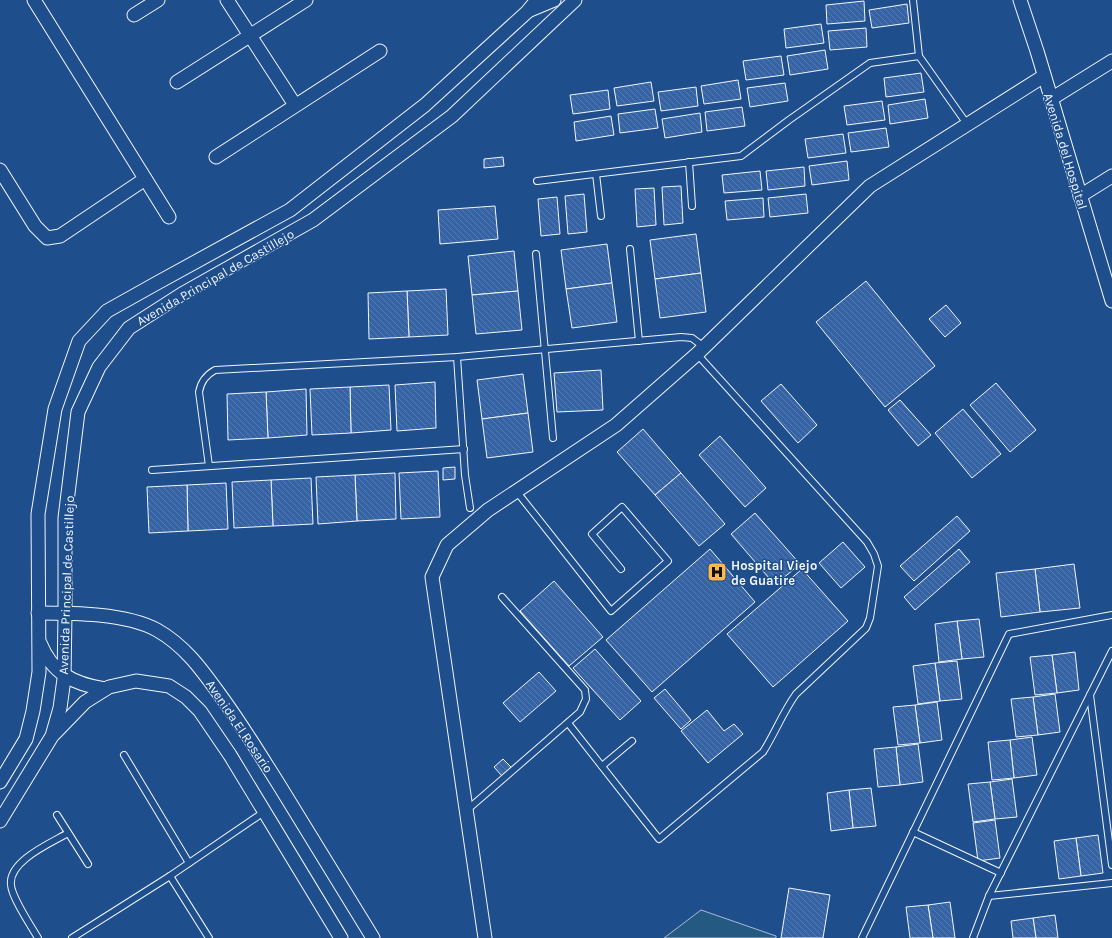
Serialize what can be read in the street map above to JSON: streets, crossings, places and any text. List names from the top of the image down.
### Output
{
  "streets": {
    "street": ["Avenida del Hospital", "Avenida Principal de Castillejo", "Avenida El Rosario"]
  },
  "crossings": [
    ["Avenida Principal de Castillejo", "Avenida El Rosario"]
  ],
  "places": {
    "hospital": ["Hospital Viejo de Guatire"]
  }
}
